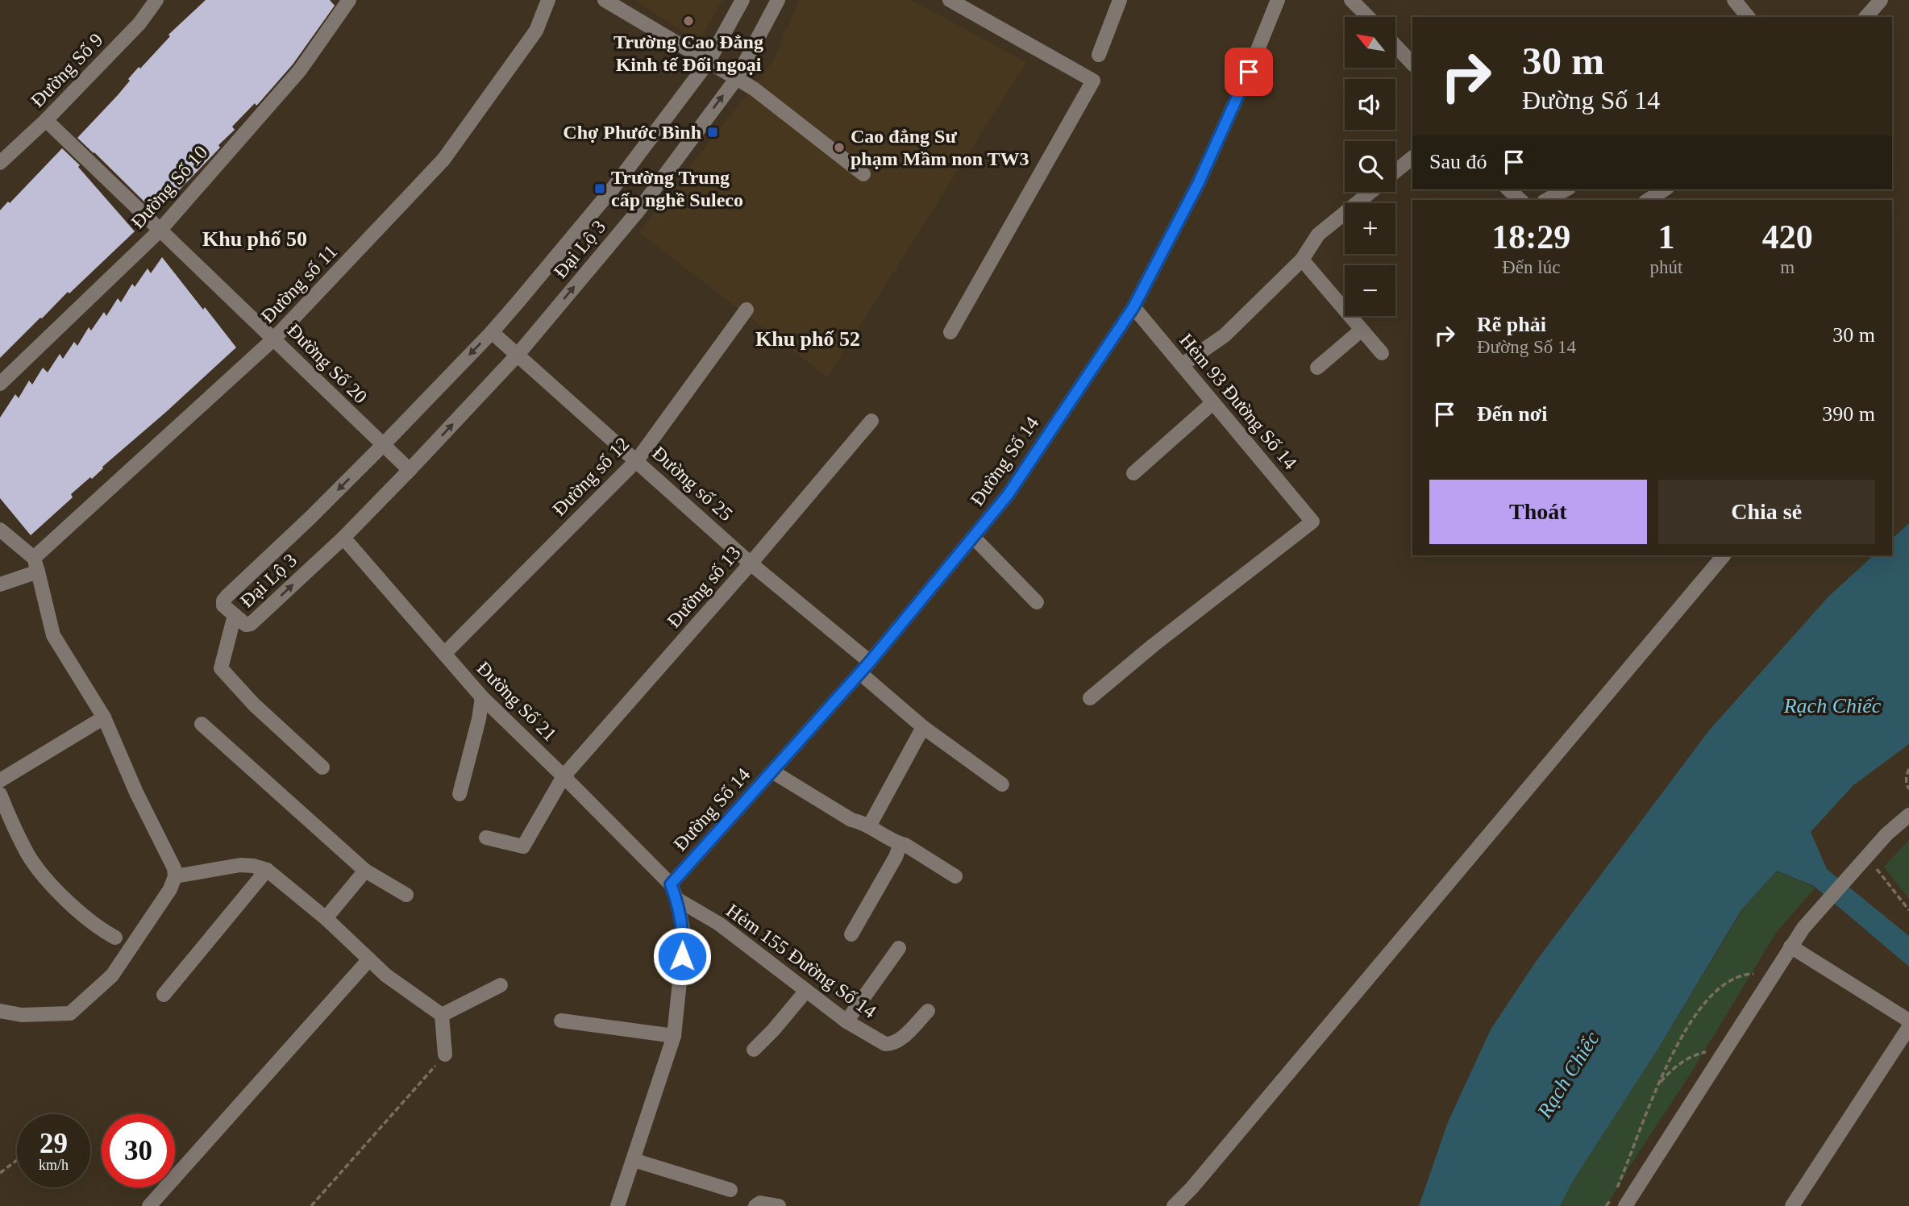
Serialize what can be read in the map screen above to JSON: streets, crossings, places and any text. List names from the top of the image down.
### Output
{
  "streets": {
    "street": [
      "Đường Số 9",
      "Đường Số 10",
      "Đại Lộ 3",
      "Đường số 11",
      "Đường Số 20",
      "Hẻm 93 Đường Số 14",
      "Đường Số 14",
      "Đường số 12",
      "Đường số 25",
      "Đường số 13",
      "Đường Số 21",
      "Hẻm 155 Đường Số 14"
    ]
  },
  "crossings": [
    ["Đường Số 9", "Đường Số 20"],
    ["Đường Số 10", "Đường Số 20"],
    ["Đại Lộ 3", "Đường Số 20"],
    ["Đại Lộ 3", "Đường số 25"],
    ["Đại Lộ 3", "Đường Số 21"],
    ["Đường số 11", "Đường Số 20"],
    ["Hẻm 93 Đường Số 14", "Đường Số 14"],
    ["Đường Số 14", "Đường số 25"],
    ["Đường Số 14", "Đường Số 21"],
    ["Đường số 12", "Đường số 25"],
    ["Đường số 12", "Đường Số 21"],
    ["Đường số 25", "Đường số 13"],
    ["Đường số 13", "Đường Số 21"]
  ],
  "districts": ["Khu phố 50", "Khu phố 52"],
  "water": ["Rạch Chiếc"],
  "places": {
    "other": ["Trường Cao Đẳng Kinh tế Đối ngoại", "Cao đẳng Sư phạm Mầm non TW3"],
    "transit": ["Chợ Phước Bình", "Trường Trung cấp nghề Suleco"]
  },
  "north": "top left",
  "page": {
    "map_buttons": ["+", "−"],
    "turn": ["30 m", "Đường Số 14"],
    "then": "Sau đó",
    "eta": [
      "18:29",
      "Đến lúc",
      "1",
      "phút",
      "420",
      "m"
    ],
    "list": [
      {
        "name": "Rẽ phải",
        "note": "Đường Số 14",
        "value": "30 m"
      },
      {
        "name": "Đến nơi",
        "value": "390 m"
      }
    ],
    "buttons": ["Thoát", "Chia sẻ"],
    "speed": "29 km/h",
    "limit": "30"
  }
}
